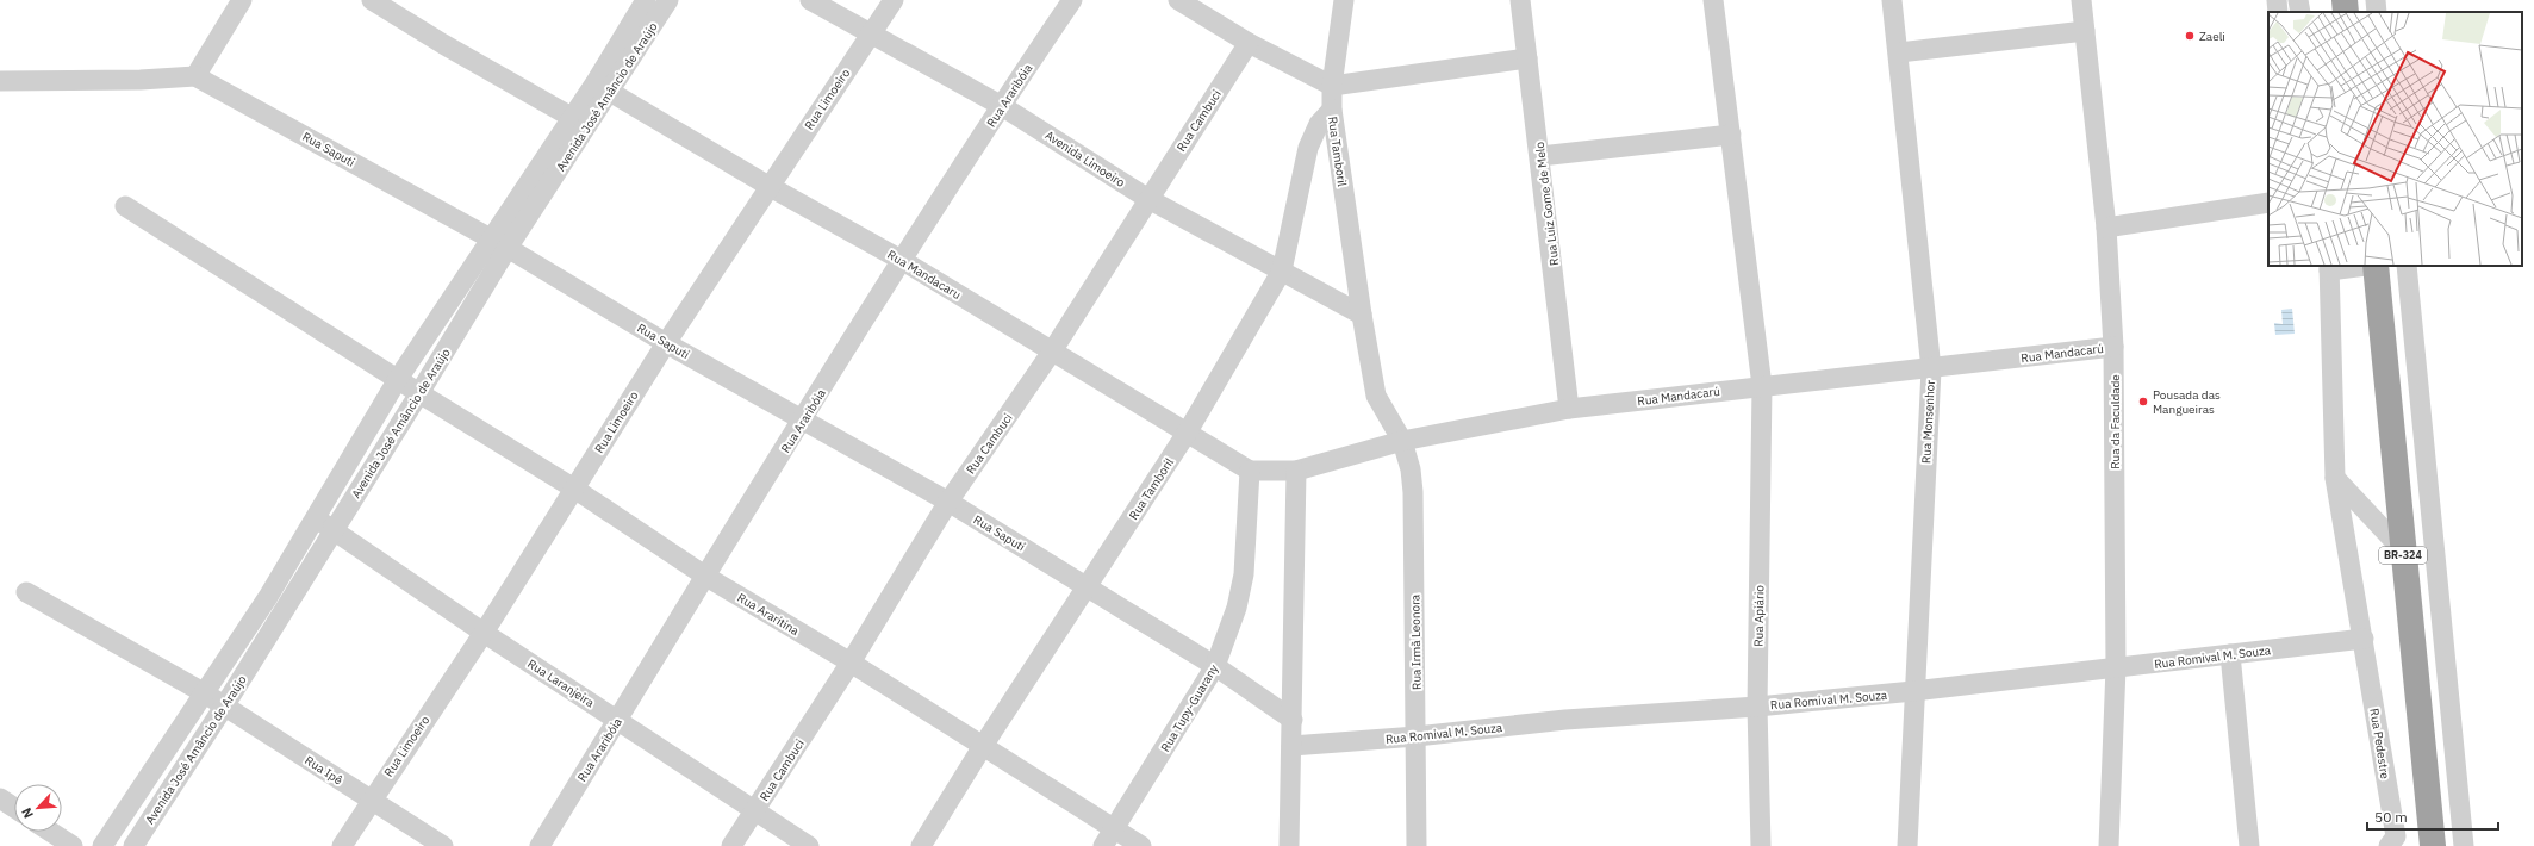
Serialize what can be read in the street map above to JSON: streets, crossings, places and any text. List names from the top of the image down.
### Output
{
  "streets": {
    "highway": ["BR-324"],
    "street": [
      "Rua Araribóia",
      "Avenida José Amâncio de Araújo",
      "Rua Limoeiro",
      "Rua Cambuci",
      "Rua Saputi",
      "Rua Tamboril",
      "Avenida Limoeiro",
      "Rua Luiz Gome de Melo",
      "Rua Mandacaru",
      "Rua Mandacarú",
      "Rua Monsenhor",
      "Rua da Faculdade",
      "Rua Araritina",
      "Rua Apiário",
      "Rua Irmã Leonora",
      "Rua Romival M. Souza",
      "Rua Laranjeira",
      "Rua Tupy-Guarany",
      "Rua Pedestre",
      "Rua Ipê"
    ]
  },
  "crossings": [
    ["Rua Araribóia", "Rua Saputi"],
    ["Rua Araribóia", "Avenida Limoeiro"],
    ["Rua Araribóia", "Rua Mandacaru"],
    ["Rua Araribóia", "Rua Araritina"],
    ["Rua Araribóia", "Rua Laranjeira"],
    ["Avenida José Amâncio de Araújo", "Rua Saputi"],
    ["Avenida José Amâncio de Araújo", "Rua Mandacaru"],
    ["Avenida José Amâncio de Araújo", "Rua Araritina"],
    ["Avenida José Amâncio de Araújo", "Rua Laranjeira"],
    ["Avenida José Amâncio de Araújo", "Rua Ipê"],
    ["Rua Limoeiro", "Rua Saputi"],
    ["Rua Limoeiro", "Avenida Limoeiro"],
    ["Rua Limoeiro", "Rua Mandacaru"],
    ["Rua Limoeiro", "Rua Araritina"],
    ["Rua Limoeiro", "Rua Laranjeira"],
    ["Rua Limoeiro", "Rua Ipê"],
    ["Rua Cambuci", "Rua Saputi"],
    ["Rua Cambuci", "Avenida Limoeiro"],
    ["Rua Cambuci", "Rua Mandacaru"],
    ["Rua Cambuci", "Rua Araritina"],
    ["Rua Cambuci", "Rua Laranjeira"],
    ["Rua Saputi", "Rua Tamboril"],
    ["Rua Saputi", "Rua Tupy-Guarany"],
    ["Rua Tamboril", "Avenida Limoeiro"],
    ["Rua Tamboril", "Rua Mandacaru"],
    ["Rua Tamboril", "Rua Mandacarú"],
    ["Rua Tamboril", "Rua Araritina"],
    ["Rua Tamboril", "Rua Irmã Leonora"],
    ["Rua Luiz Gome de Melo", "Rua Mandacarú"],
    ["Rua Mandacaru", "Rua Mandacarú"],
    ["Rua Mandacaru", "Rua Tupy-Guarany"],
    ["Rua Mandacarú", "Rua Monsenhor"],
    ["Rua Mandacarú", "Rua da Faculdade"],
    ["Rua Mandacarú", "Rua Apiário"],
    ["Rua Mandacarú", "Rua Irmã Leonora"],
    ["Rua Mandacarú", "Rua Tupy-Guarany"],
    ["Rua Monsenhor", "Rua Romival M. Souza"],
    ["Rua da Faculdade", "Rua Romival M. Souza"],
    ["Rua Araritina", "Rua Tupy-Guarany"],
    ["Rua Apiário", "Rua Romival M. Souza"],
    ["Rua Irmã Leonora", "Rua Romival M. Souza"],
    ["Rua Romival M. Souza", "Rua Pedestre"]
  ],
  "places": ["Zaeli", "Pousada das Mangueiras"],
  "scale_bar": "50 m",
  "north": "bottom left"
}
